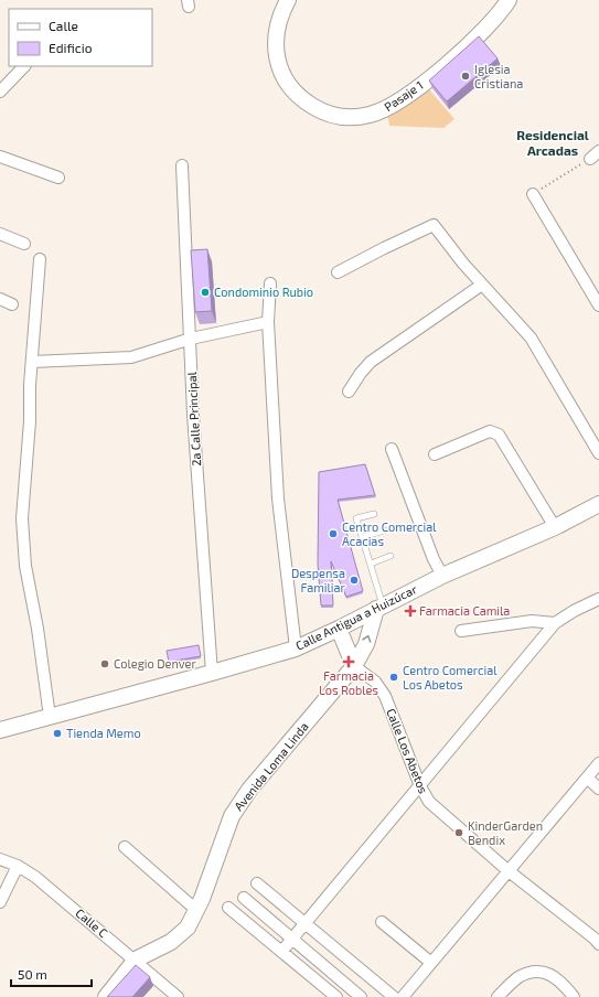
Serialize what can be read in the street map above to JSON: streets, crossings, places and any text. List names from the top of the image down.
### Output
{
  "streets": {
    "street": [
      "Pasaje 1",
      "2a Calle Principal",
      "Calle Antigua a Huizúcar",
      "Calle Los Abetos",
      "Avenida Loma Linda",
      "Calle C"
    ]
  },
  "crossings": [
    ["2a Calle Principal", "Calle Antigua a Huizúcar"],
    ["Calle Antigua a Huizúcar", "Avenida Loma Linda"],
    ["Calle Los Abetos", "Avenida Loma Linda"],
    ["Avenida Loma Linda", "Calle C"]
  ],
  "districts": ["Residencial Arcadas"],
  "places": {
    "other": [
      "Iglesia Cristiana",
      "Condominio Rubio",
      "Centro Comercial Acacias",
      "Despensa Familiar",
      "Colegio Denver",
      "Centro Comercial Los Abetos",
      "Tienda Memo",
      "KinderGarden Bendix"
    ],
    "health": ["Farmacia Camila", "Farmacia Los Robles"]
  },
  "legend": ["Calle", "Edificio"],
  "scale_bar": "50 m"
}
